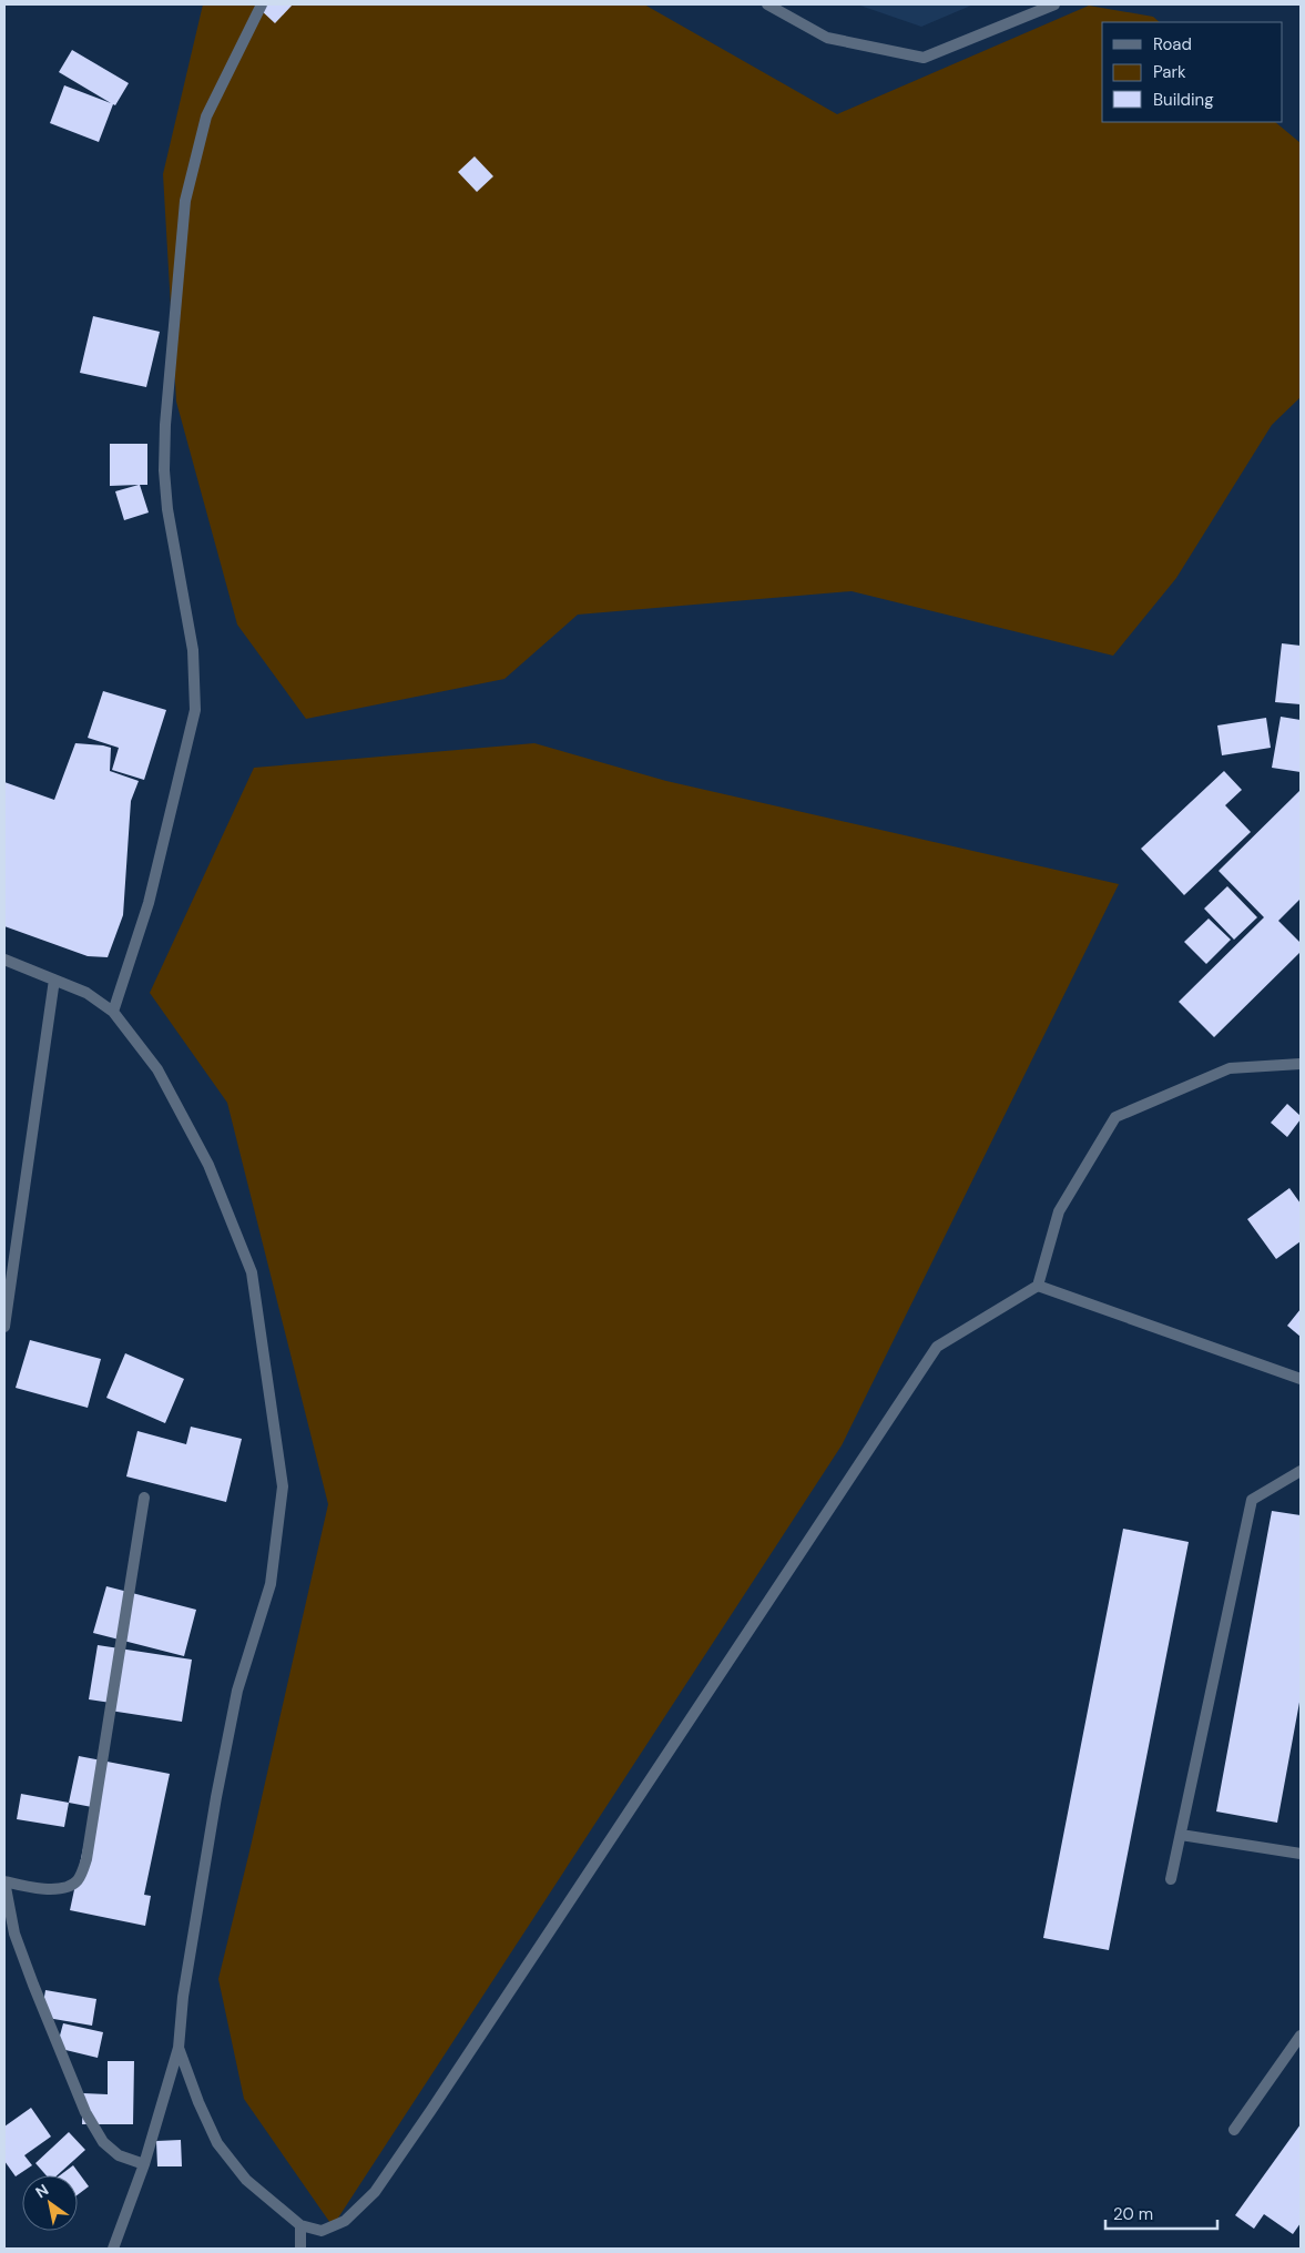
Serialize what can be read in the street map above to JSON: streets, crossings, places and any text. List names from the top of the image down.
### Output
{
  "legend": ["Road", "Park", "Building"],
  "scale_bar": "20 m",
  "north": "top left"
}
